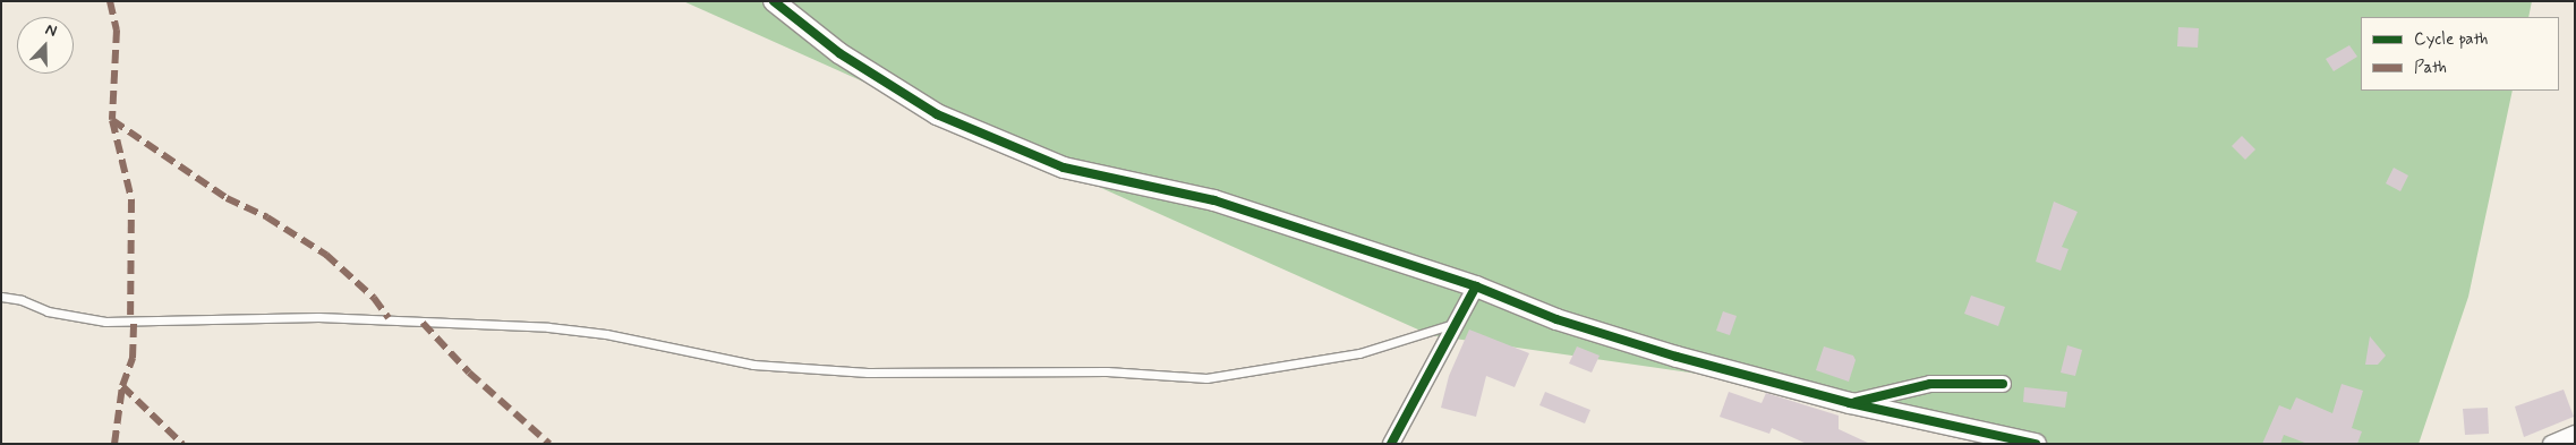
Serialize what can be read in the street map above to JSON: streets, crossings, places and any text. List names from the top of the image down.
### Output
{
  "legend": ["Cycle path", "Path"],
  "north": "top"
}
